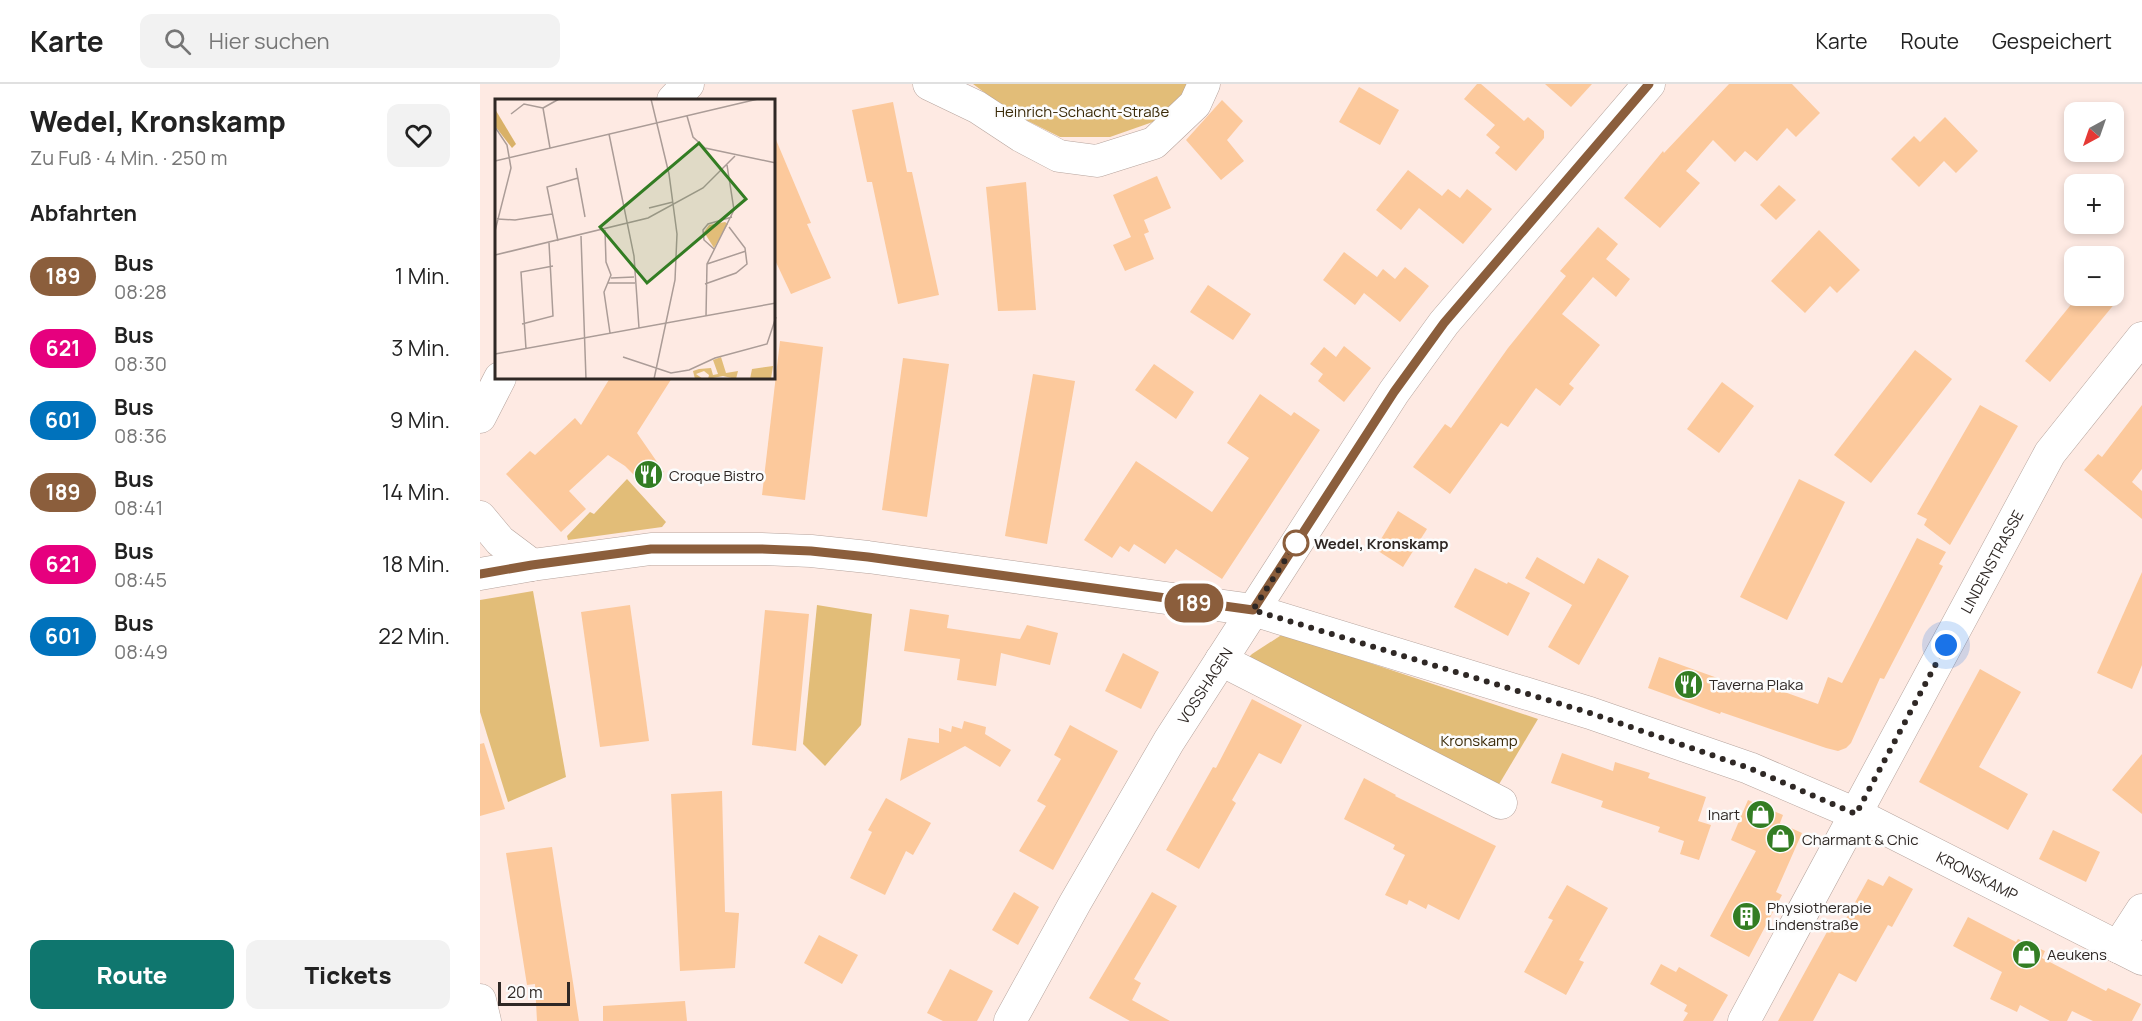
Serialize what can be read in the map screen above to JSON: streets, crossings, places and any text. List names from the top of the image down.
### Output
{
  "streets": {
    "street": ["LINDENSTRASSE", "VOSSHAGEN", "KRONSKAMP"]
  },
  "crossings": [
    ["LINDENSTRASSE", "KRONSKAMP"],
    ["VOSSHAGEN", "KRONSKAMP"]
  ],
  "parks": ["Heinrich-Schacht-Straße", "Kronskamp"],
  "places": {
    "restaurant": ["Croque Bistro", "Taverna Plaka"],
    "other": ["Wedel, Kronskamp"],
    "shop": ["Inart", "Charmant & Chic", "Aeukens"],
    "building": ["Physiotherapie Lindenstraße"]
  },
  "lines": ["bus line 189"],
  "scale_bar": "20 m",
  "north": "bottom left",
  "page": {
    "header": "Karte",
    "search": "Hier suchen",
    "nav": ["Karte", "Route", "Gespeichert"],
    "heading": [
      ["Wedel, Kronskamp", "Zu Fuß · 4 Min. · 250 m"],
      "Abfahrten"
    ],
    "on_map": "189",
    "map_buttons": ["+", "−"],
    "list": [
      {
        "mark": "189",
        "name": "Bus",
        "note": "08:28",
        "value": "1 Min."
      },
      {
        "mark": "621",
        "name": "Bus",
        "note": "08:30",
        "value": "3 Min."
      },
      {
        "mark": "601",
        "name": "Bus",
        "note": "08:36",
        "value": "9 Min."
      },
      {
        "mark": "189",
        "name": "Bus",
        "note": "08:41",
        "value": "14 Min."
      },
      {
        "mark": "621",
        "name": "Bus",
        "note": "08:45",
        "value": "18 Min."
      },
      {
        "mark": "601",
        "name": "Bus",
        "note": "08:49",
        "value": "22 Min."
      }
    ],
    "buttons": ["Route", "Tickets"],
    "scale": "20 m"
  }
}
